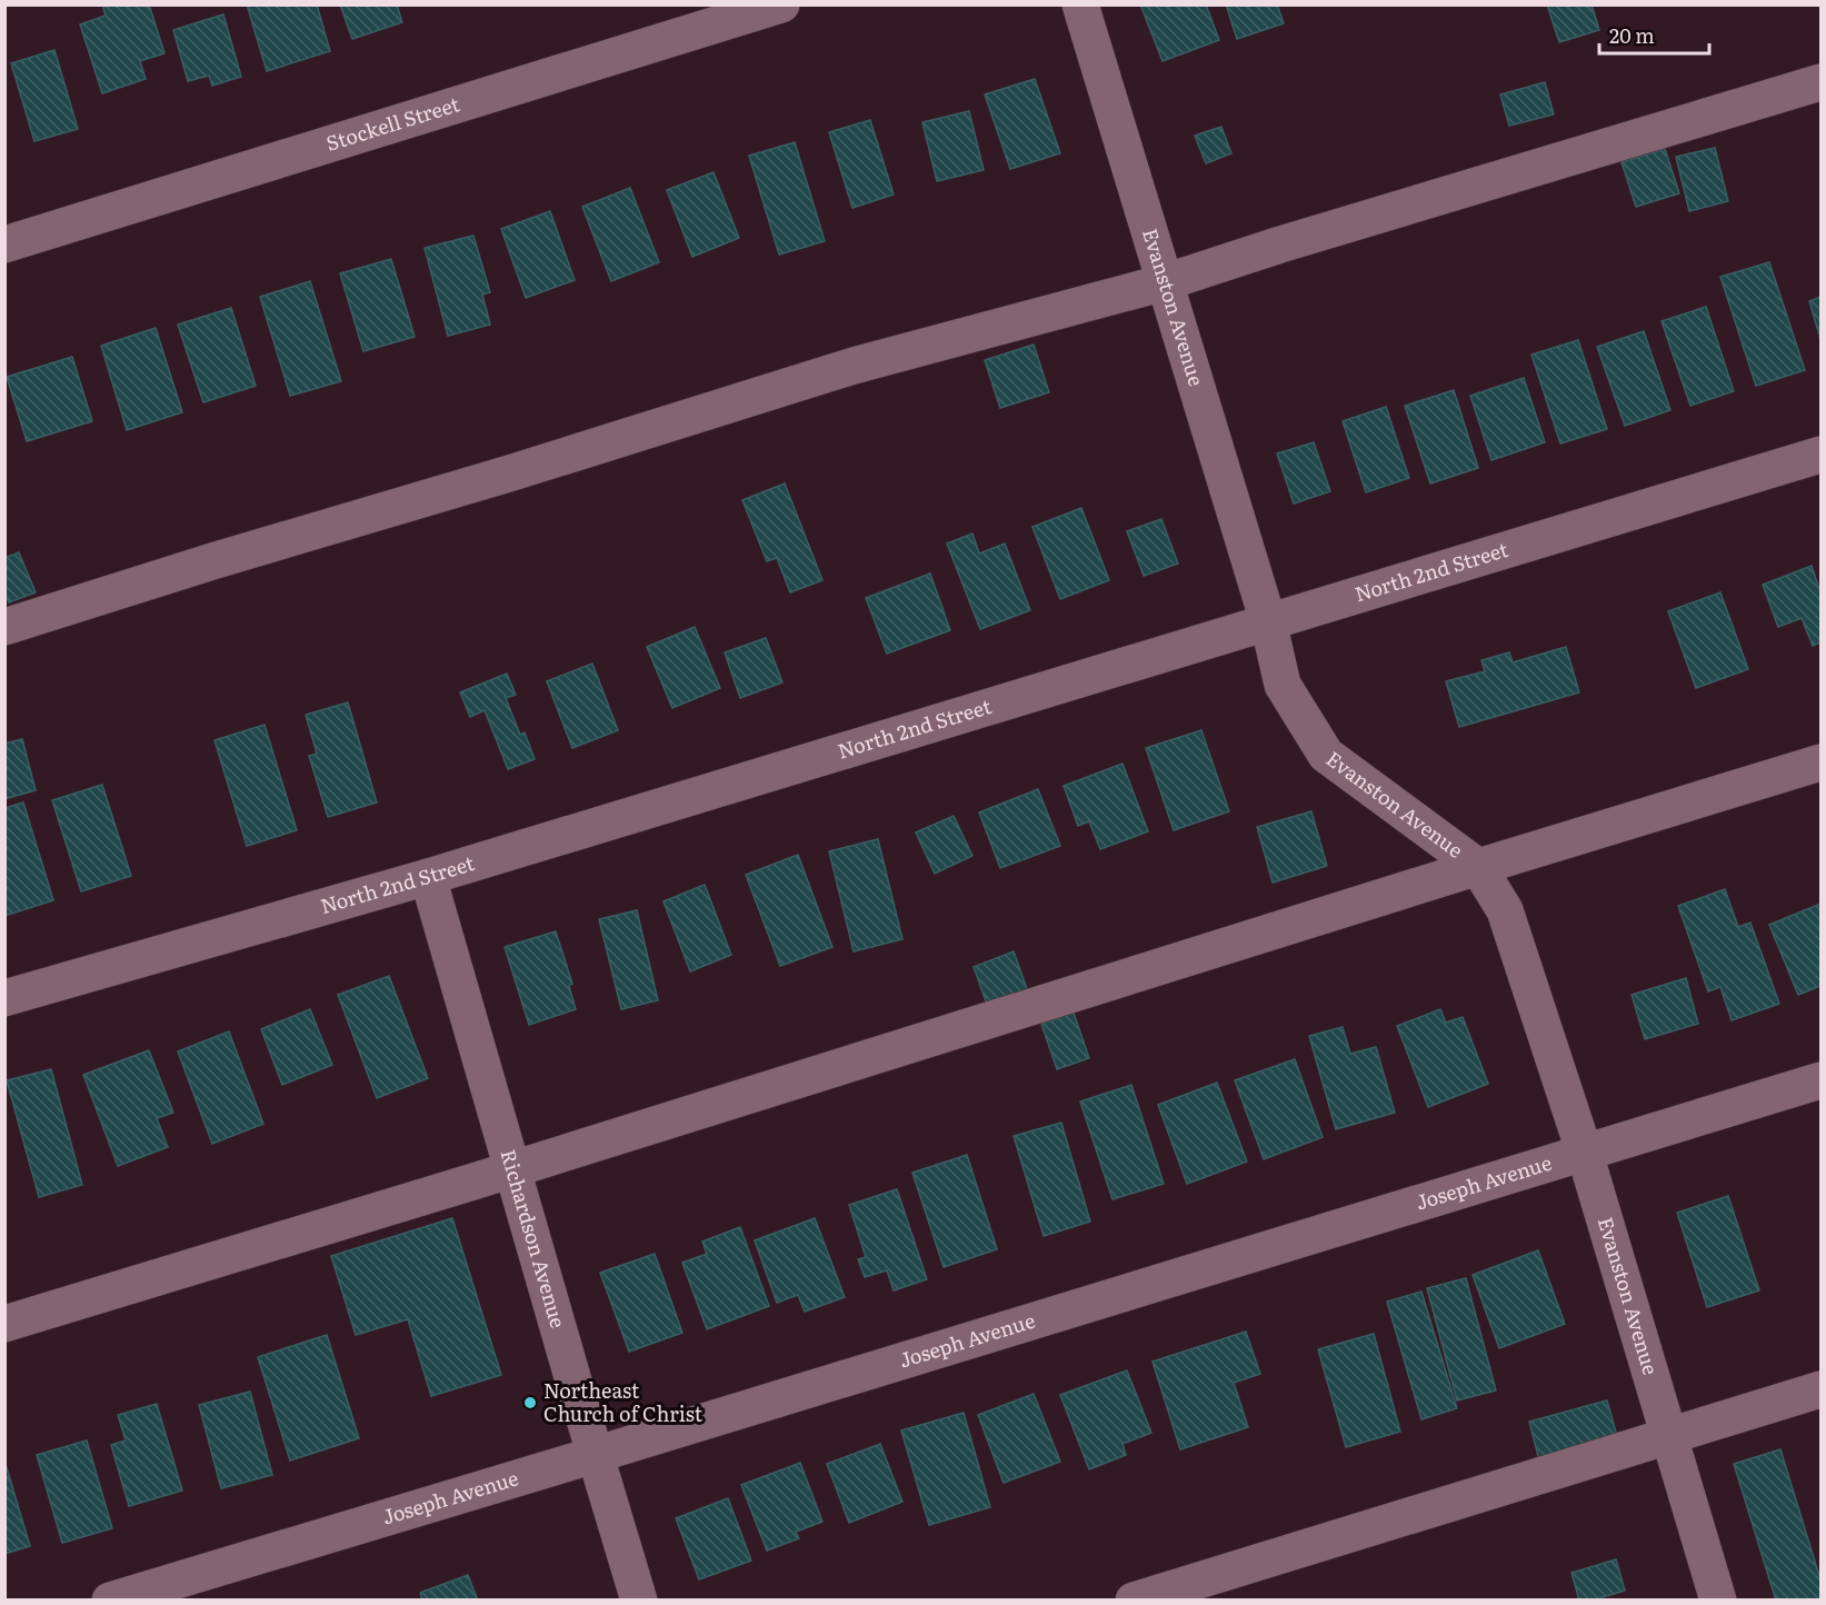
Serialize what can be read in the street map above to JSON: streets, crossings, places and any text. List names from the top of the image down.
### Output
{
  "streets": {
    "street": [
      "Stockell Street",
      "Evanston Avenue",
      "North 2nd Street",
      "Joseph Avenue",
      "Richardson Avenue"
    ]
  },
  "crossings": [
    ["Evanston Avenue", "North 2nd Street"],
    ["Evanston Avenue", "Joseph Avenue"],
    ["North 2nd Street", "Richardson Avenue"],
    ["Joseph Avenue", "Richardson Avenue"]
  ],
  "places": ["Northeast Church of Christ"],
  "scale_bar": "20 m"
}
